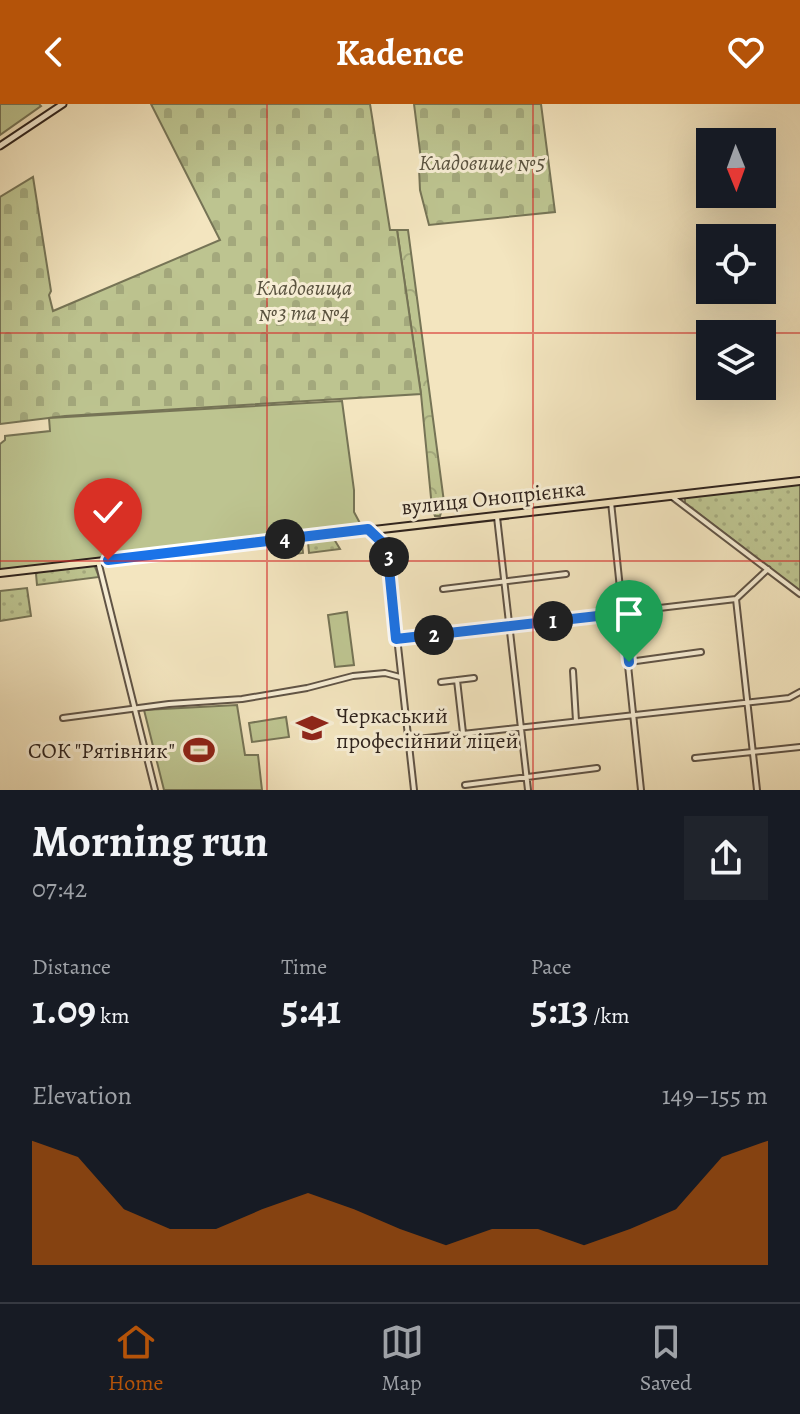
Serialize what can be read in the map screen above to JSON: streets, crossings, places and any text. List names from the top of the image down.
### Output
{
  "streets": {
    "main road": ["вулиця Онопрієнка"]
  },
  "parks": ["Кладовище №5", "Кладовища №3 та №4"],
  "places": {
    "school or university": ["Черкаський професійний ліцей"],
    "sports": ["СОК \"Рятівник\""]
  },
  "north": "bottom",
  "page": {
    "header": "Kadence",
    "pins": [
      "4",
      "3",
      "1",
      "2"
    ],
    "heading": ["Morning run", "07:42"],
    "stats": [
      ["Distance", "1.09 km"],
      ["Time", "5:41"],
      ["Pace", "5:13 /km"]
    ],
    "chart": ["Elevation", "149–155 m"],
    "tabs": ["Home", "Map", "Saved"]
  }
}
